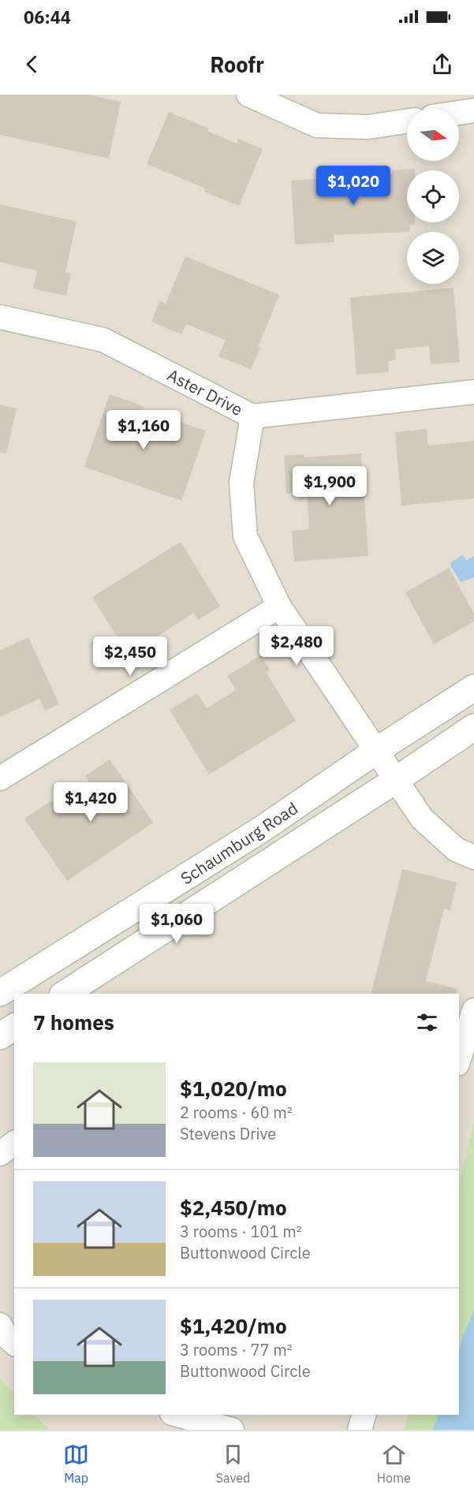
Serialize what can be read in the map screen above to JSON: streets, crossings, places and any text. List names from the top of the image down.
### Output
{
  "streets": {
    "street": ["Aster Drive", "Schaumburg Road"]
  },
  "north": "right",
  "page": {
    "status": "06:44",
    "header": "Roofr",
    "price": [
      "$1,020",
      "$1,160",
      "$1,900",
      "$2,480",
      "$2,450",
      "$1,420",
      "$1,060"
    ],
    "heading": "7 homes",
    "list": [
      {
        "name": "$1,020/mo",
        "note": "2 rooms · 60 m² · Stevens Drive"
      },
      {
        "name": "$2,450/mo",
        "note": "3 rooms · 101 m² · Buttonwood Circle"
      },
      {
        "name": "$1,420/mo",
        "note": "3 rooms · 77 m² · Buttonwood Circle"
      }
    ],
    "tabs": ["Map", "Saved", "Home"]
  }
}
